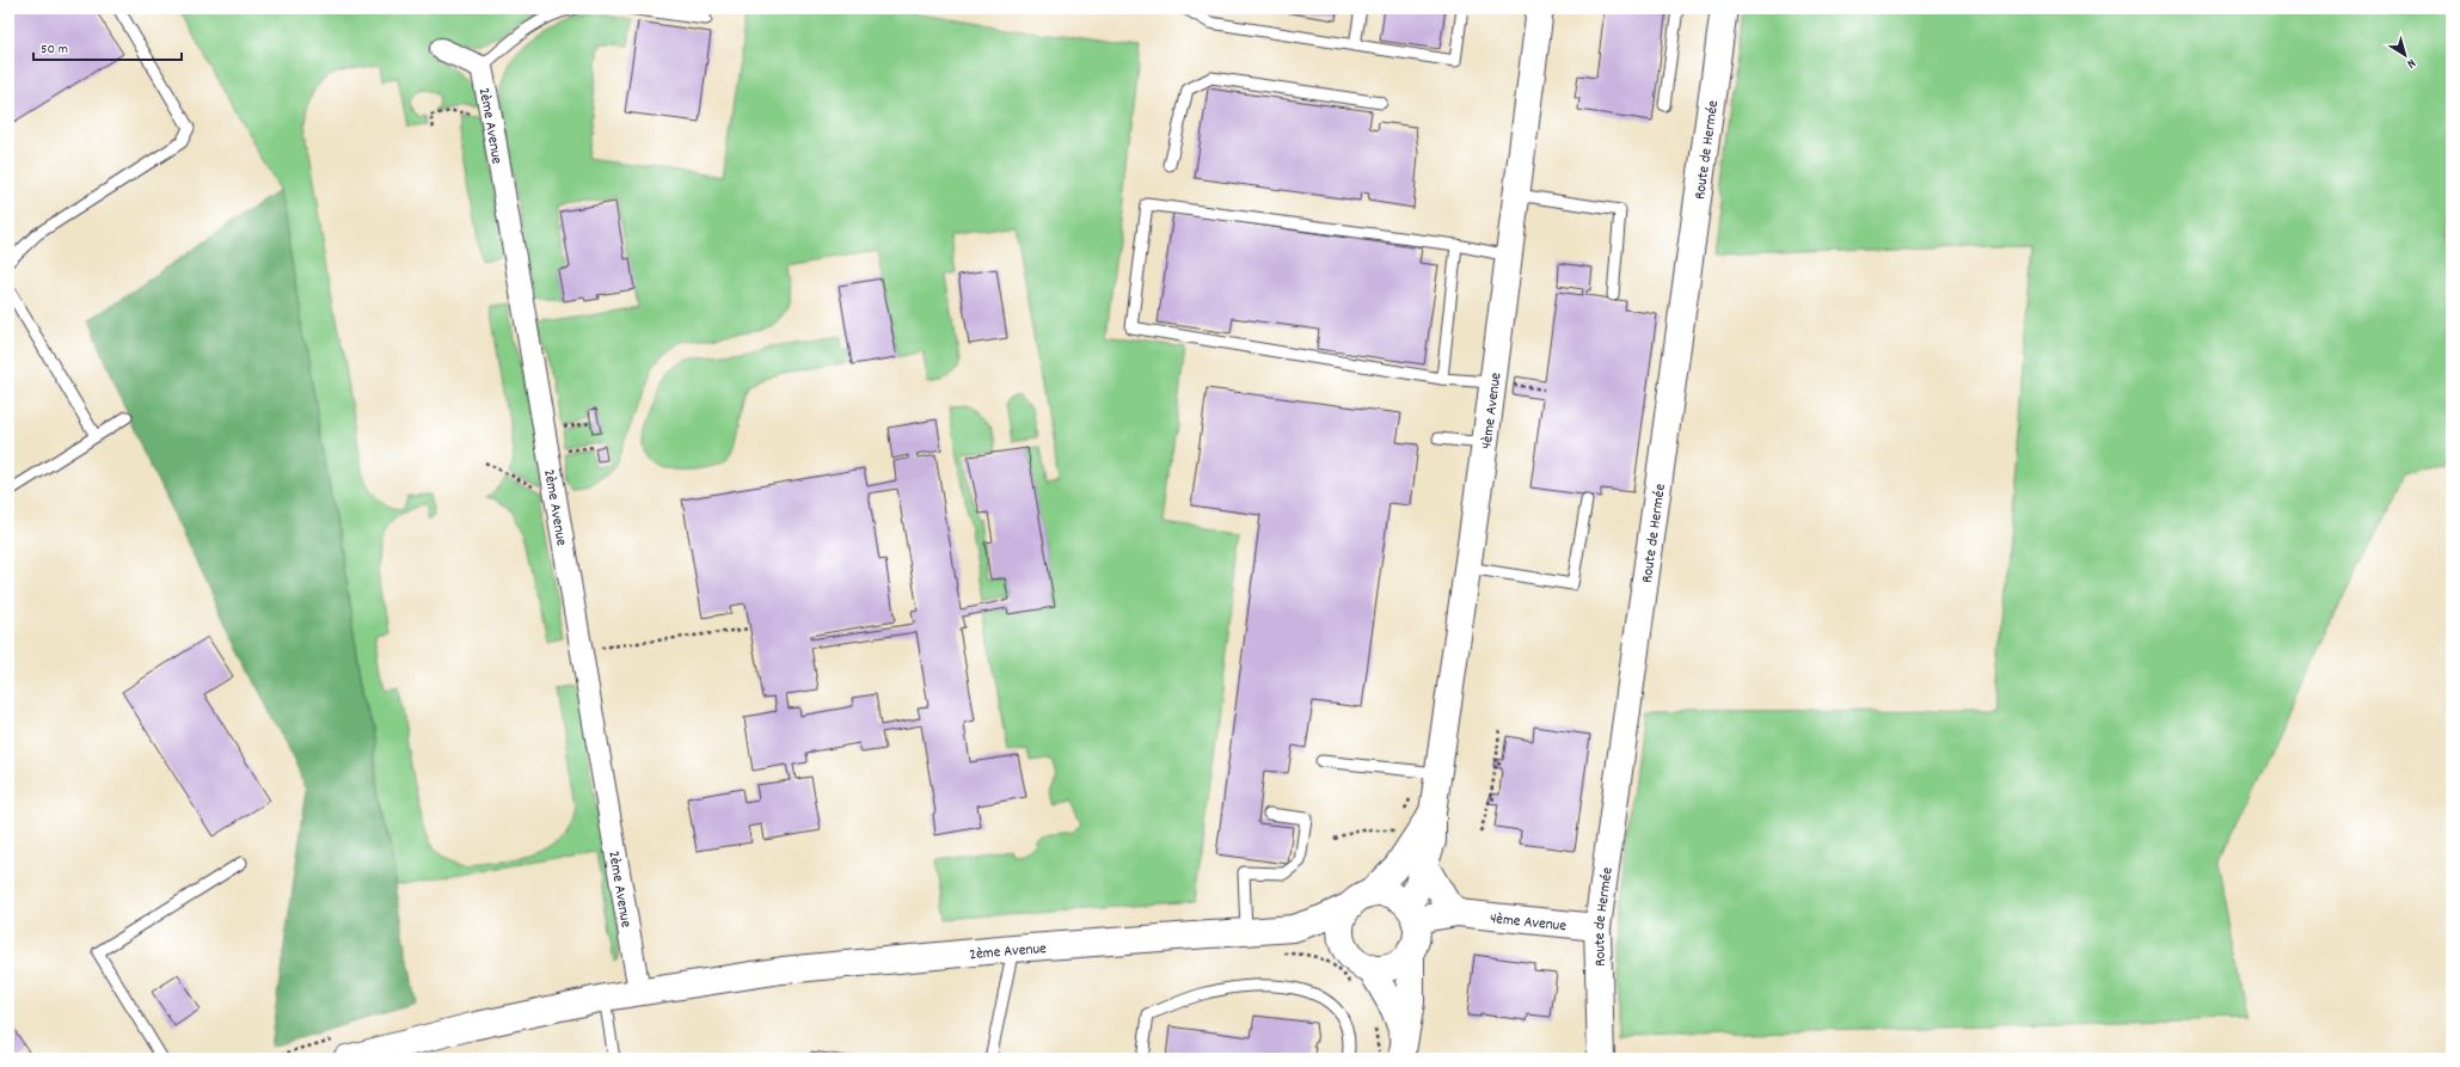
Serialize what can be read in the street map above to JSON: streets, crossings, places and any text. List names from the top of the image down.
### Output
{
  "streets": {
    "street": ["2ème Avenue", "Route de Hermée", "4ème Avenue"]
  },
  "crossings": [
    ["2ème Avenue", "4ème Avenue"],
    ["Route de Hermée", "4ème Avenue"]
  ],
  "scale_bar": "50 m",
  "north": "bottom right"
}
